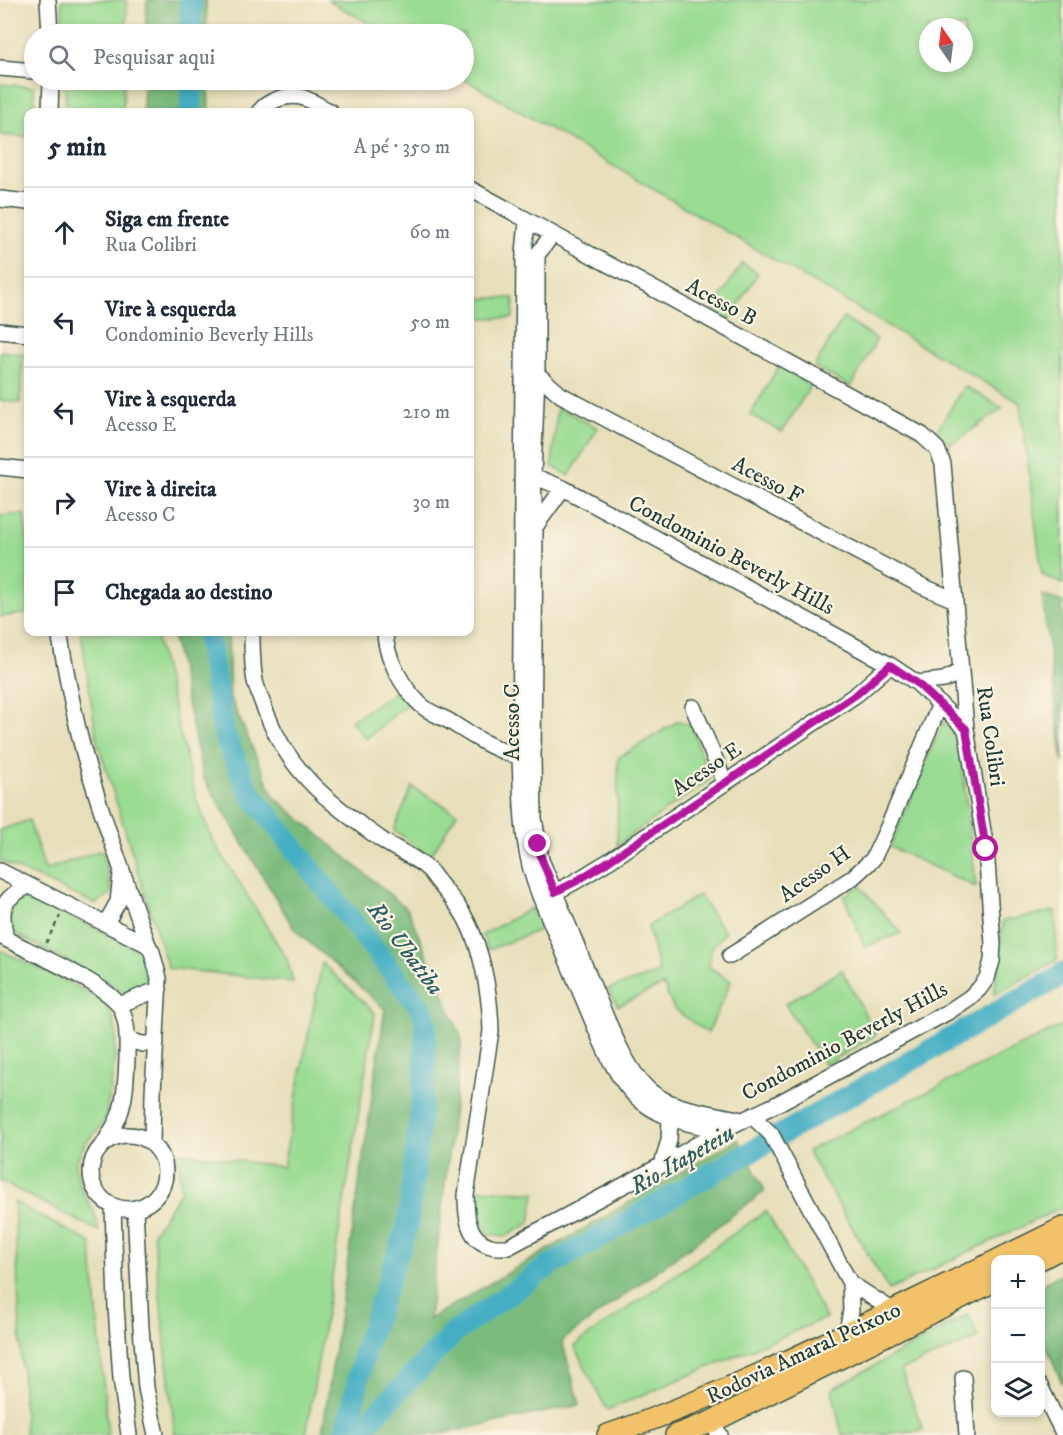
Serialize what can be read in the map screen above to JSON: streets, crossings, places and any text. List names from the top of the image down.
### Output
{
  "streets": {
    "highway": ["Rodovia Amaral Peixoto"],
    "street": [
      "Acesso B",
      "Acesso F",
      "Condominio Beverly Hills",
      "Acesso C",
      "Rua Colibri",
      "Acesso E",
      "Acesso H"
    ]
  },
  "crossings": [
    ["Acesso B", "Acesso C"],
    ["Acesso B", "Rua Colibri"],
    ["Acesso F", "Acesso C"],
    ["Acesso F", "Rua Colibri"],
    ["Condominio Beverly Hills", "Acesso C"],
    ["Condominio Beverly Hills", "Rua Colibri"],
    ["Condominio Beverly Hills", "Acesso E"],
    ["Condominio Beverly Hills", "Acesso H"],
    ["Acesso C", "Acesso E"]
  ],
  "water": ["Rio Ubatiba", "Rio Itapeteiu"],
  "north": "top",
  "page": {
    "search": "Pesquisar aqui",
    "heading": ["5 min", "A pé · 350 m"],
    "list": [
      ["Siga em frente", "Rua Colibri", "60 m"],
      ["Vire à esquerda", "Condominio Beverly Hills", "50 m"],
      ["Vire à esquerda", "Acesso E", "210 m"],
      ["Vire à direita", "Acesso C", "30 m"],
      "Chegada ao destino"
    ],
    "map_buttons": ["+", "−"]
  }
}
